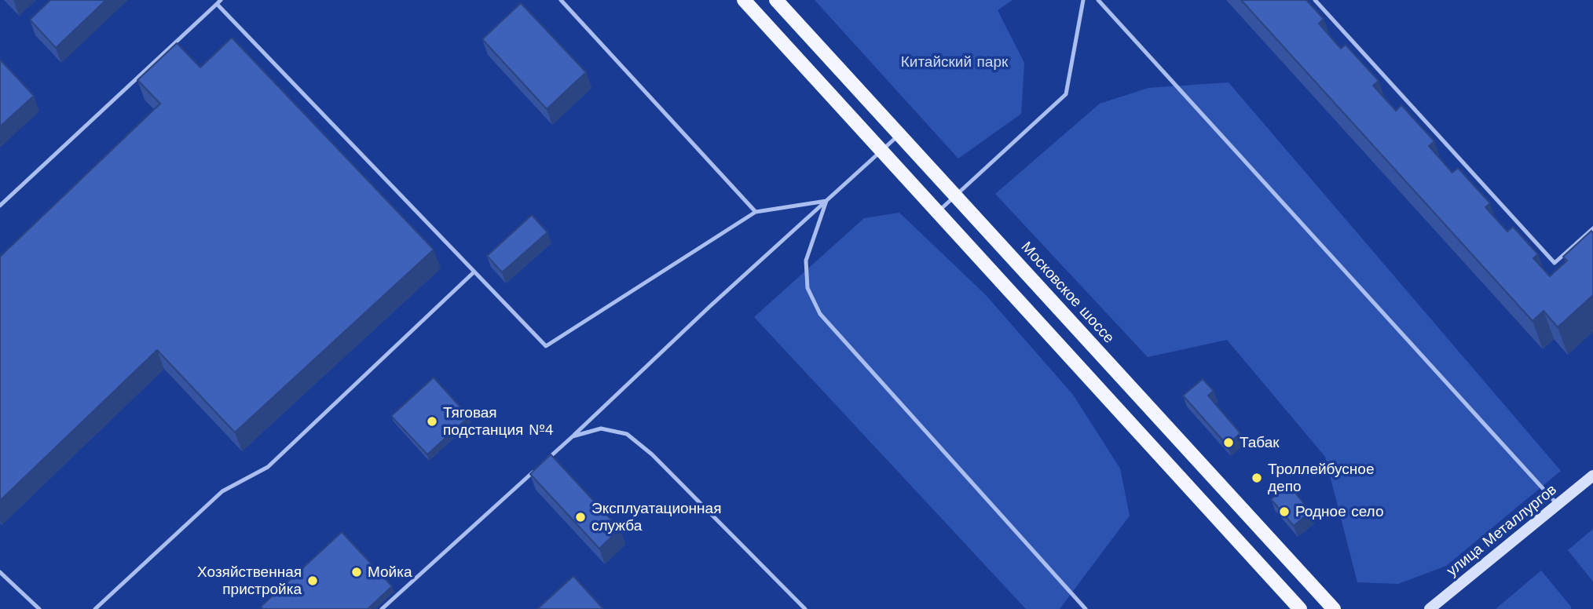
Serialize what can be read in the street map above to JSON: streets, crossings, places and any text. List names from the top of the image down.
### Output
{
  "streets": {
    "main road": ["Московское шоссе", "улица Металлургов"]
  },
  "parks": ["Китайский парк"],
  "places": [
    "Тяговая подстанция №4",
    "Табак",
    "Троллейбусное депо",
    "Родное село",
    "Эксплуатационная служба",
    "Мойка",
    "Хозяйственная пристройка"
  ]
}
